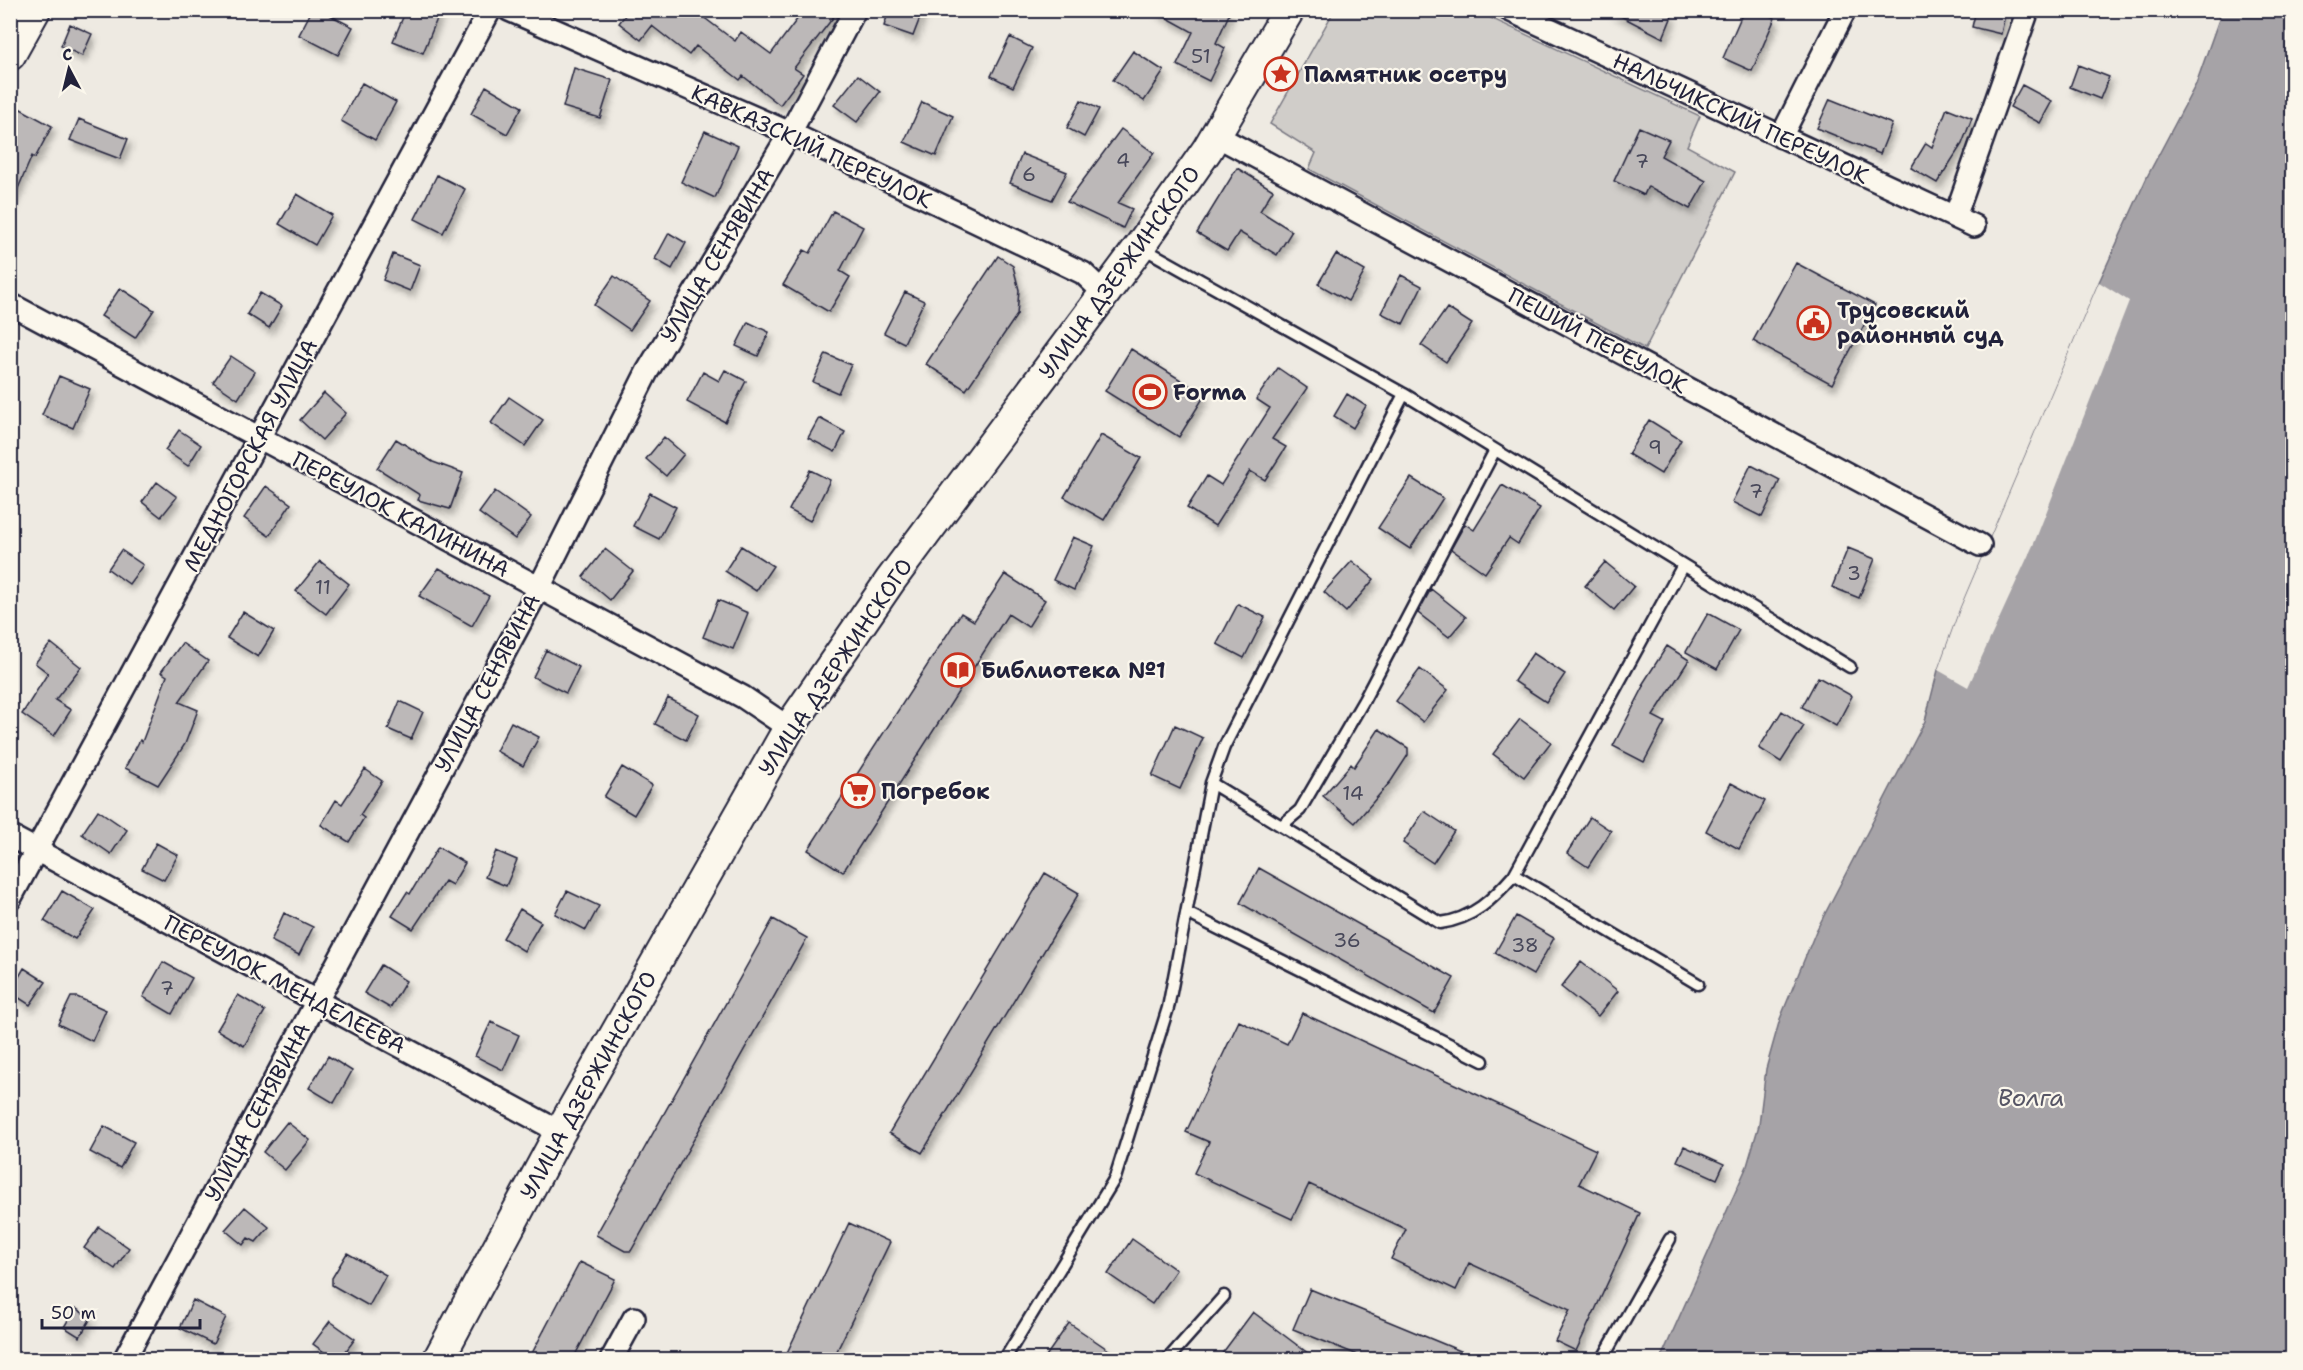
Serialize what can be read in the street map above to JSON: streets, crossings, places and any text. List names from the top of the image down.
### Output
{
  "streets": {
    "main road": ["УЛИЦА ДЗЕРЖИНСКОГО"],
    "street": [
      "НАЛЬЧИКСКИЙ ПЕРЕУЛОК",
      "КАВКАЗСКИЙ ПЕРЕУЛОК",
      "УЛИЦА СЕНЯВИНА",
      "ПЕШИЙ ПЕРЕУЛОК",
      "МЕДНОГОРСКАЯ УЛИЦА",
      "ПЕРЕУЛОК КАЛИНИНА",
      "ПЕРЕУЛОК МЕНДЕЛЕЕВА"
    ]
  },
  "crossings": [
    ["КАВКАЗСКИЙ ПЕРЕУЛОК", "УЛИЦА СЕНЯВИНА"],
    ["КАВКАЗСКИЙ ПЕРЕУЛОК", "УЛИЦА ДЗЕРЖИНСКОГО"],
    ["УЛИЦА СЕНЯВИНА", "ПЕРЕУЛОК КАЛИНИНА"],
    ["УЛИЦА СЕНЯВИНА", "ПЕРЕУЛОК МЕНДЕЛЕЕВА"],
    ["УЛИЦА ДЗЕРЖИНСКОГО", "ПЕШИЙ ПЕРЕУЛОК"],
    ["УЛИЦА ДЗЕРЖИНСКОГО", "ПЕРЕУЛОК КАЛИНИНА"],
    ["УЛИЦА ДЗЕРЖИНСКОГО", "ПЕРЕУЛОК МЕНДЕЛЕЕВА"],
    ["МЕДНОГОРСКАЯ УЛИЦА", "ПЕРЕУЛОК КАЛИНИНА"],
    ["МЕДНОГОРСКАЯ УЛИЦА", "ПЕРЕУЛОК МЕНДЕЛЕЕВА"]
  ],
  "water": ["Волга"],
  "places": {
    "place": ["Памятник осетру"],
    "public building": ["Трусовский районный суд"],
    "sports": ["Forma"],
    "library": ["Библиотека №1"],
    "supermarket": ["Погребок"]
  },
  "house_numbers": [
    "51",
    "4",
    "7",
    "6",
    "9",
    "7",
    "3",
    "11",
    "14",
    "36",
    "38",
    "7"
  ],
  "scale_bar": "50 m",
  "north": "top"
}
